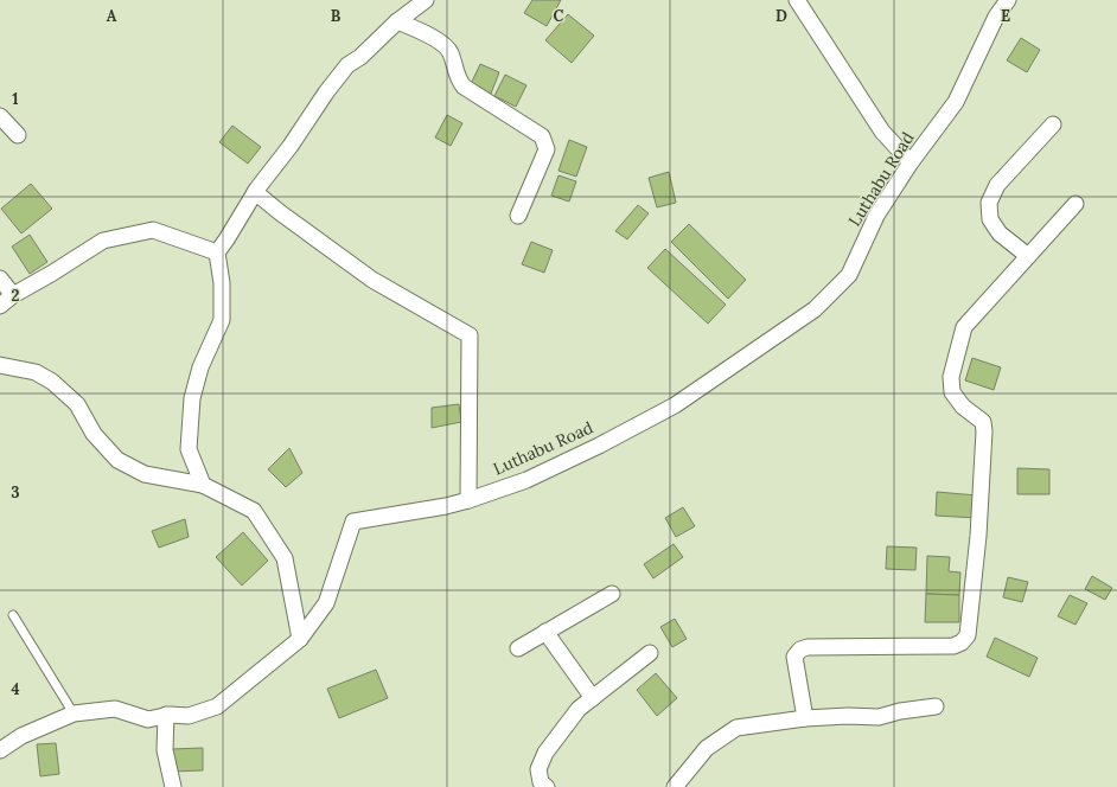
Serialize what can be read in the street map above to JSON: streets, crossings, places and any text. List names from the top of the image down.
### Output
{
  "streets": {
    "street": ["Luthabu Road"]
  },
  "grid": {
    "columns": [
      "A",
      "B",
      "C",
      "D",
      "E"
    ],
    "rows": [
      "1",
      "2",
      "3",
      "4"
    ]
  }
}
